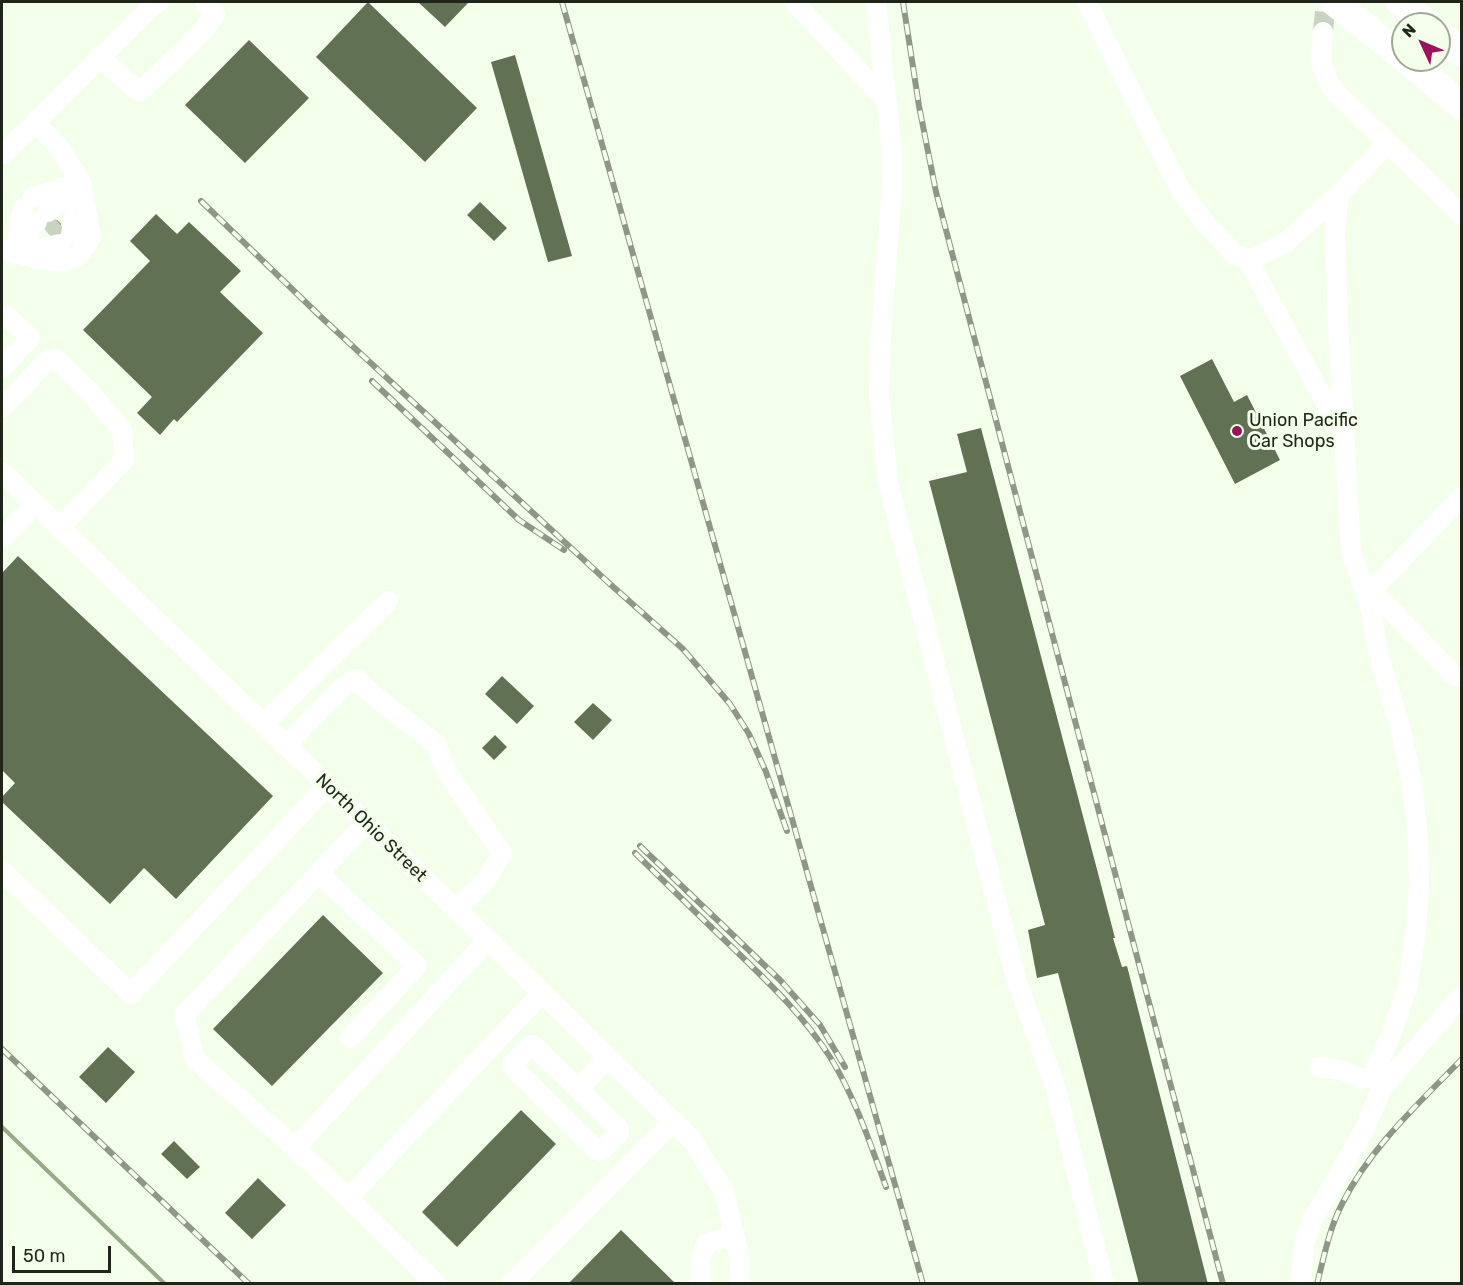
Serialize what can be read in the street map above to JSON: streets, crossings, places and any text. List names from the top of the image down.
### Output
{
  "streets": {
    "street": ["North Ohio Street"]
  },
  "places": ["Union Pacific Car Shops"],
  "scale_bar": "50 m",
  "north": "top left"
}
